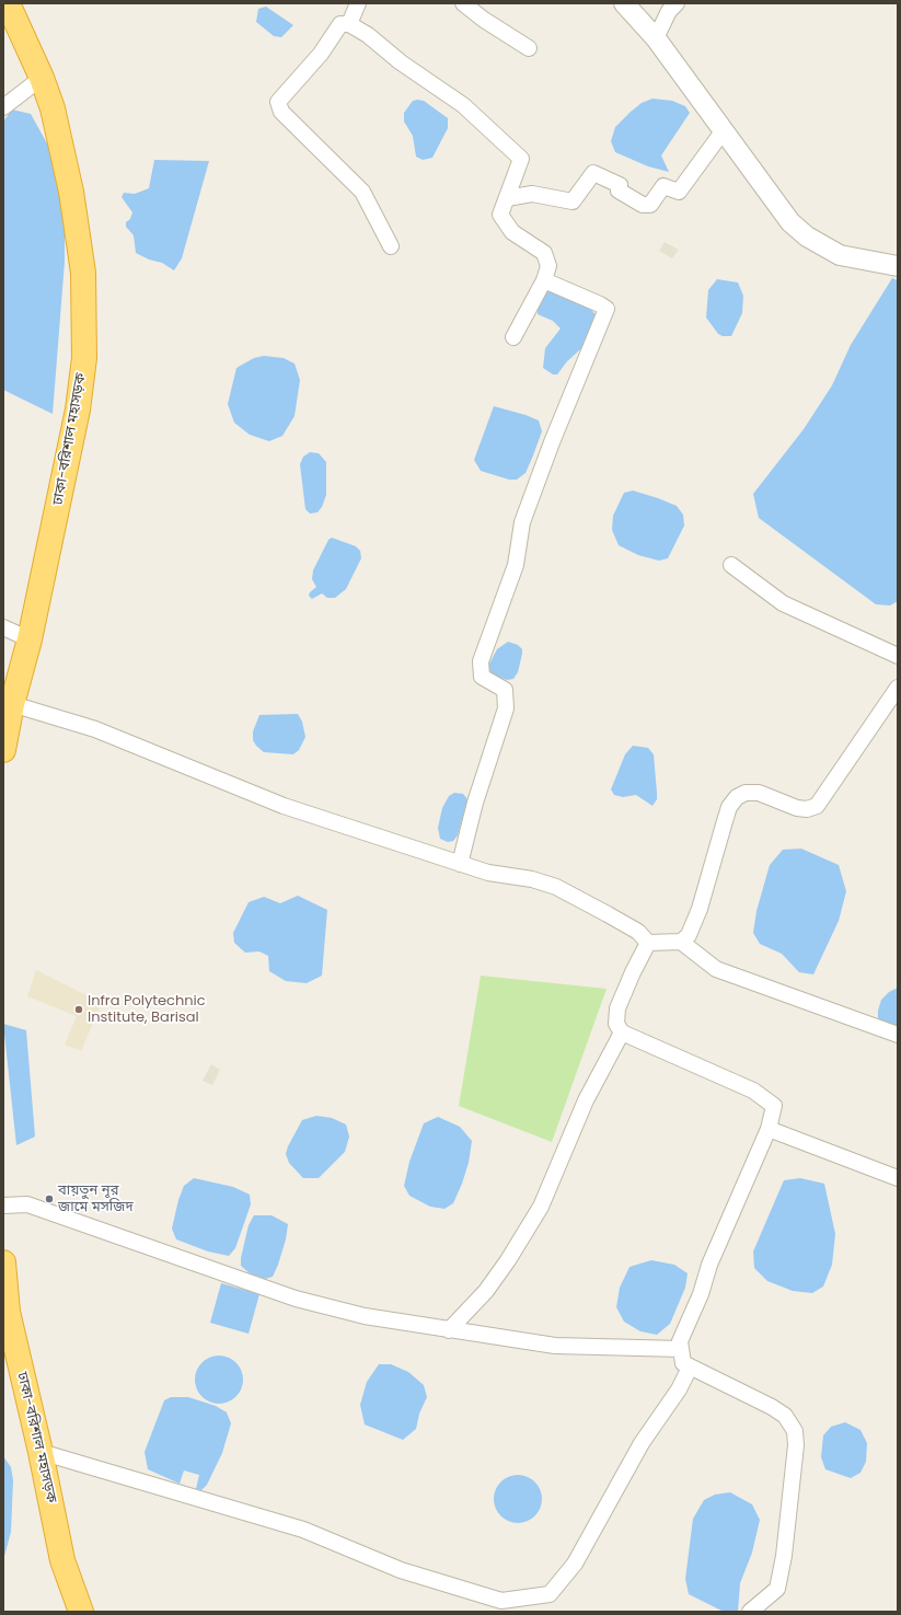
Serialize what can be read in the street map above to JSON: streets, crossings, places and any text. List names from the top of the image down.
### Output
{
  "streets": {
    "highway": ["ঢাকা-বরিশাল মহাসড়ক"]
  },
  "places": ["Infra Polytechnic Institute, Barisal", "বায়তুন নূর জামে মসজিদ"]
}
